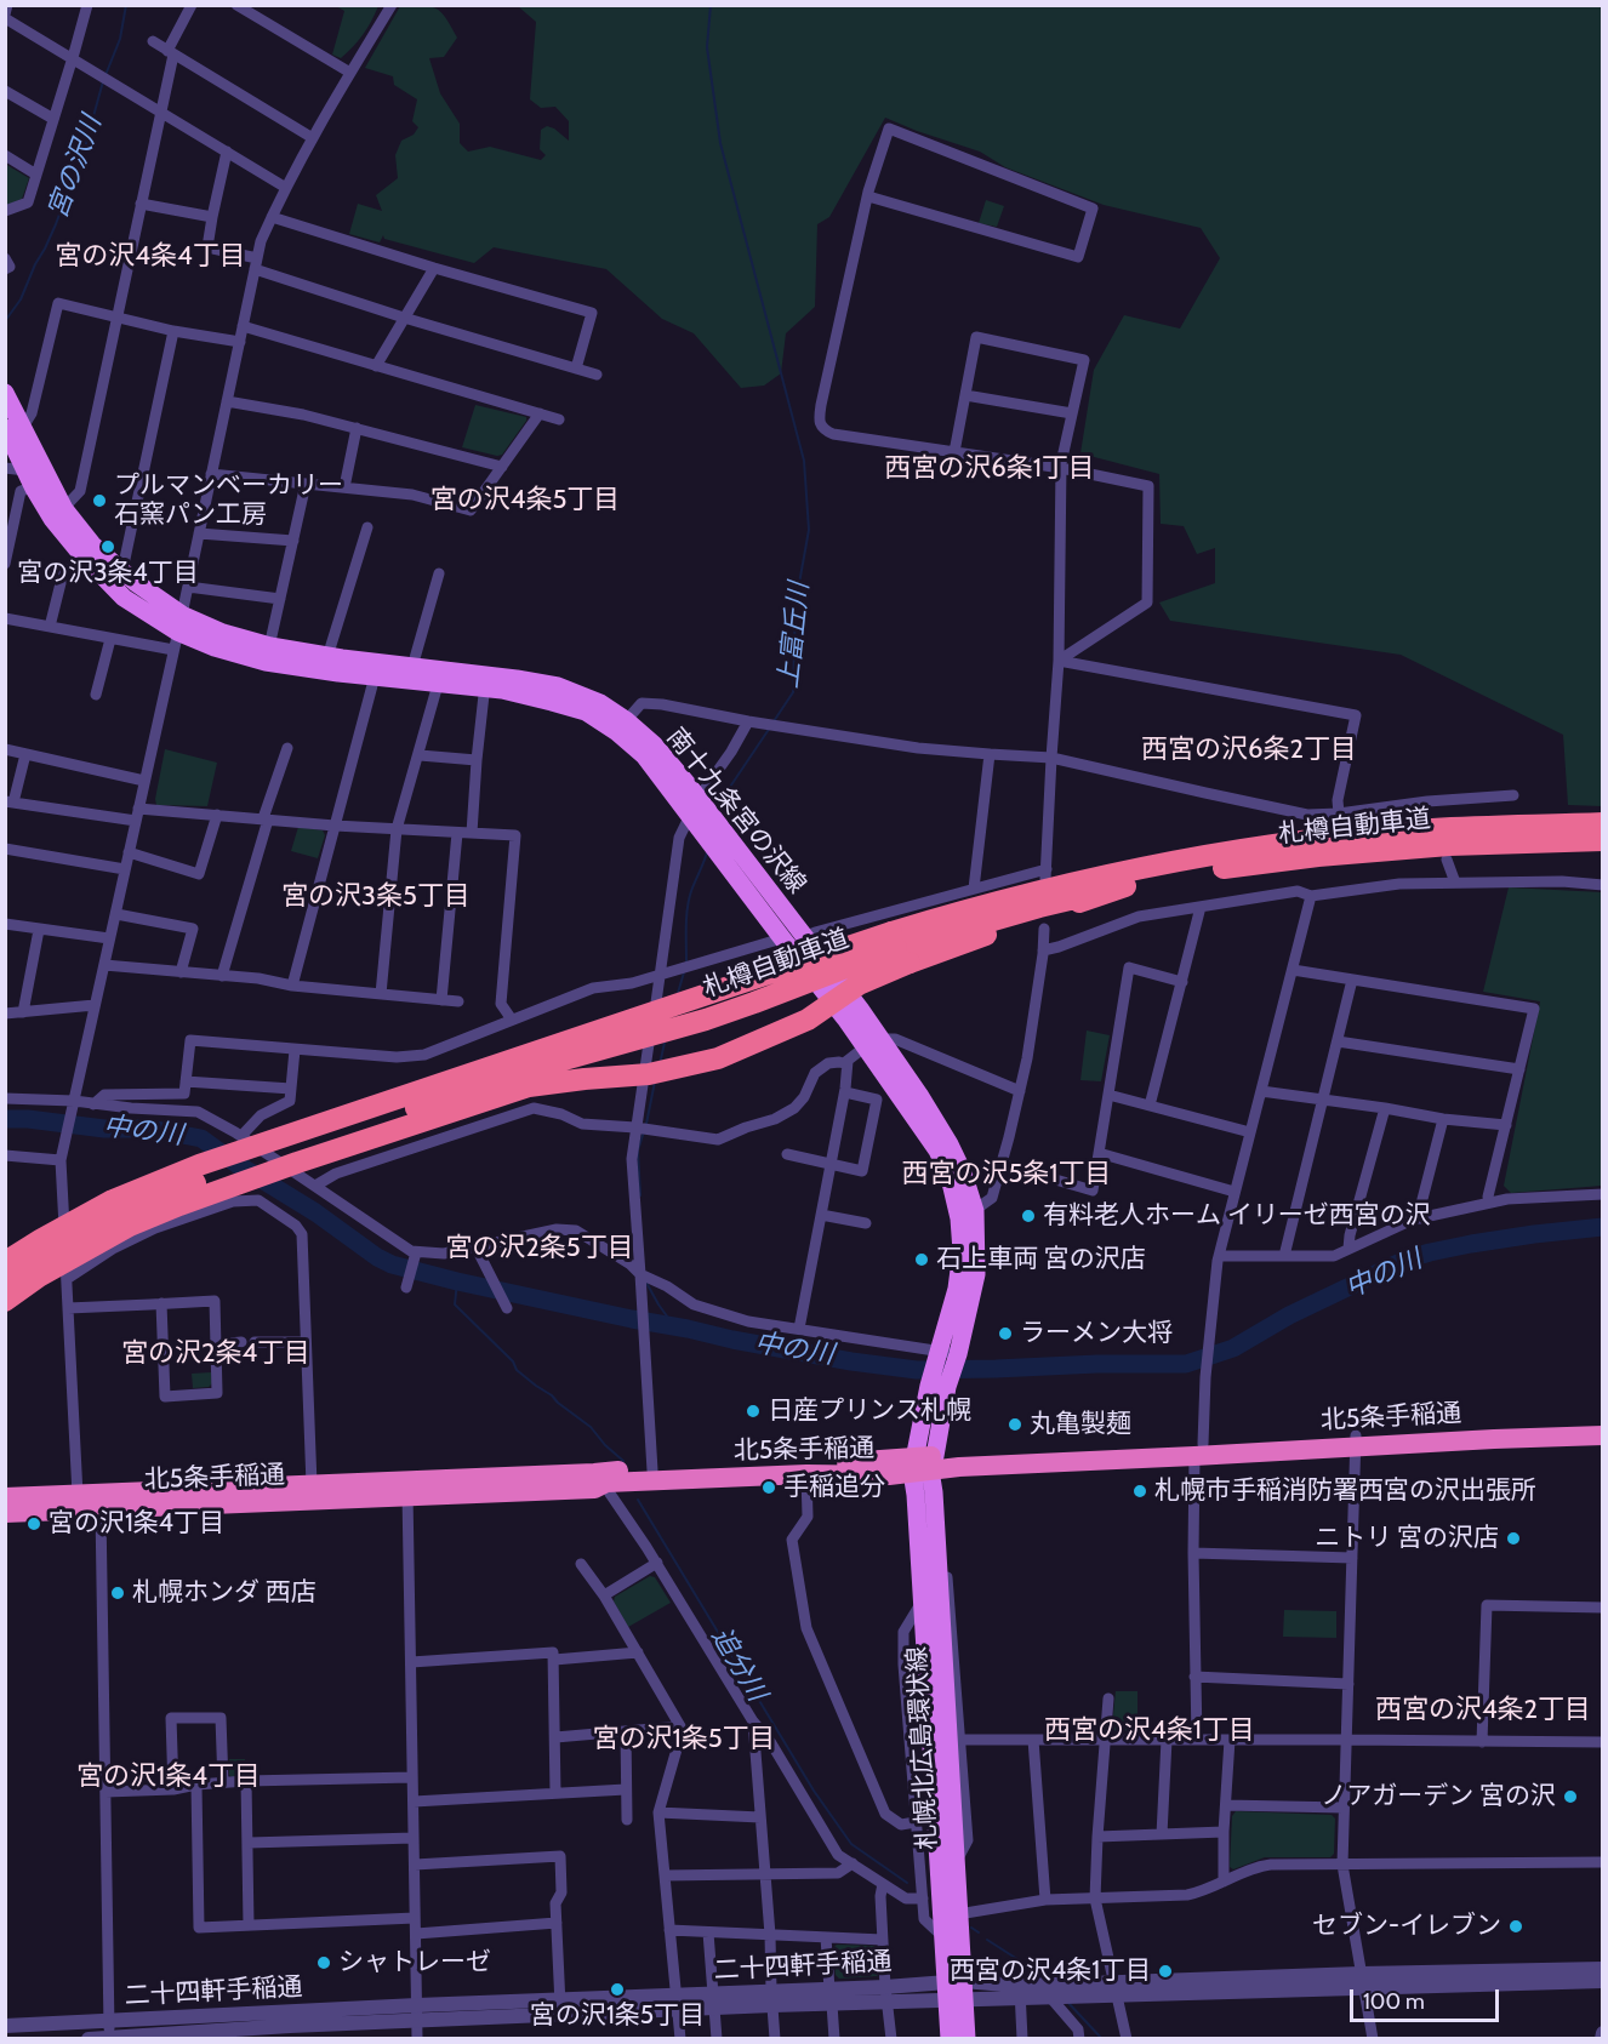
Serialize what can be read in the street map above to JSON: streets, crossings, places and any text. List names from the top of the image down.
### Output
{
  "streets": {
    "highway": ["札樽自動車道", "北5条手稲通"],
    "main road": ["南十九条宮の沢線", "札幌北広島環状線"],
    "street": ["二十四軒手稲通"]
  },
  "crossings": [
    ["南十九条宮の沢線", "北5条手稲通"],
    ["南十九条宮の沢線", "札幌北広島環状線"],
    ["北5条手稲通", "札幌北広島環状線"],
    ["札幌北広島環状線", "二十四軒手稲通"]
  ],
  "districts": [
    "宮の沢4条4丁目",
    "西宮の沢6条1丁目",
    "宮の沢4条5丁目",
    "西宮の沢6条2丁目",
    "宮の沢3条5丁目",
    "西宮の沢5条1丁目",
    "宮の沢2条5丁目",
    "宮の沢2条4丁目",
    "西宮の沢4条2丁目",
    "西宮の沢4条1丁目",
    "宮の沢1条5丁目",
    "宮の沢1条4丁目"
  ],
  "water": [
    "宮の沢川",
    "上富丘川",
    "中の川",
    "追分川"
  ],
  "places": [
    "プルマンベーカリー 石窯パン工房",
    "宮の沢3条4丁目",
    "有料老人ホーム イリーゼ西宮の沢",
    "石上車両 宮の沢店",
    "ラーメン大将",
    "日産プリンス札幌",
    "丸亀製麺",
    "手稲追分",
    "札幌市手稲消防署西宮の沢出張所",
    "宮の沢1条4丁目",
    "ニトリ 宮の沢店",
    "札幌ホンダ 西店",
    "ノアガーデン 宮の沢",
    "セブン-イレブン",
    "シャトレーゼ",
    "西宮の沢4条1丁目",
    "宮の沢1条5丁目"
  ],
  "scale_bar": "100 m"
}
